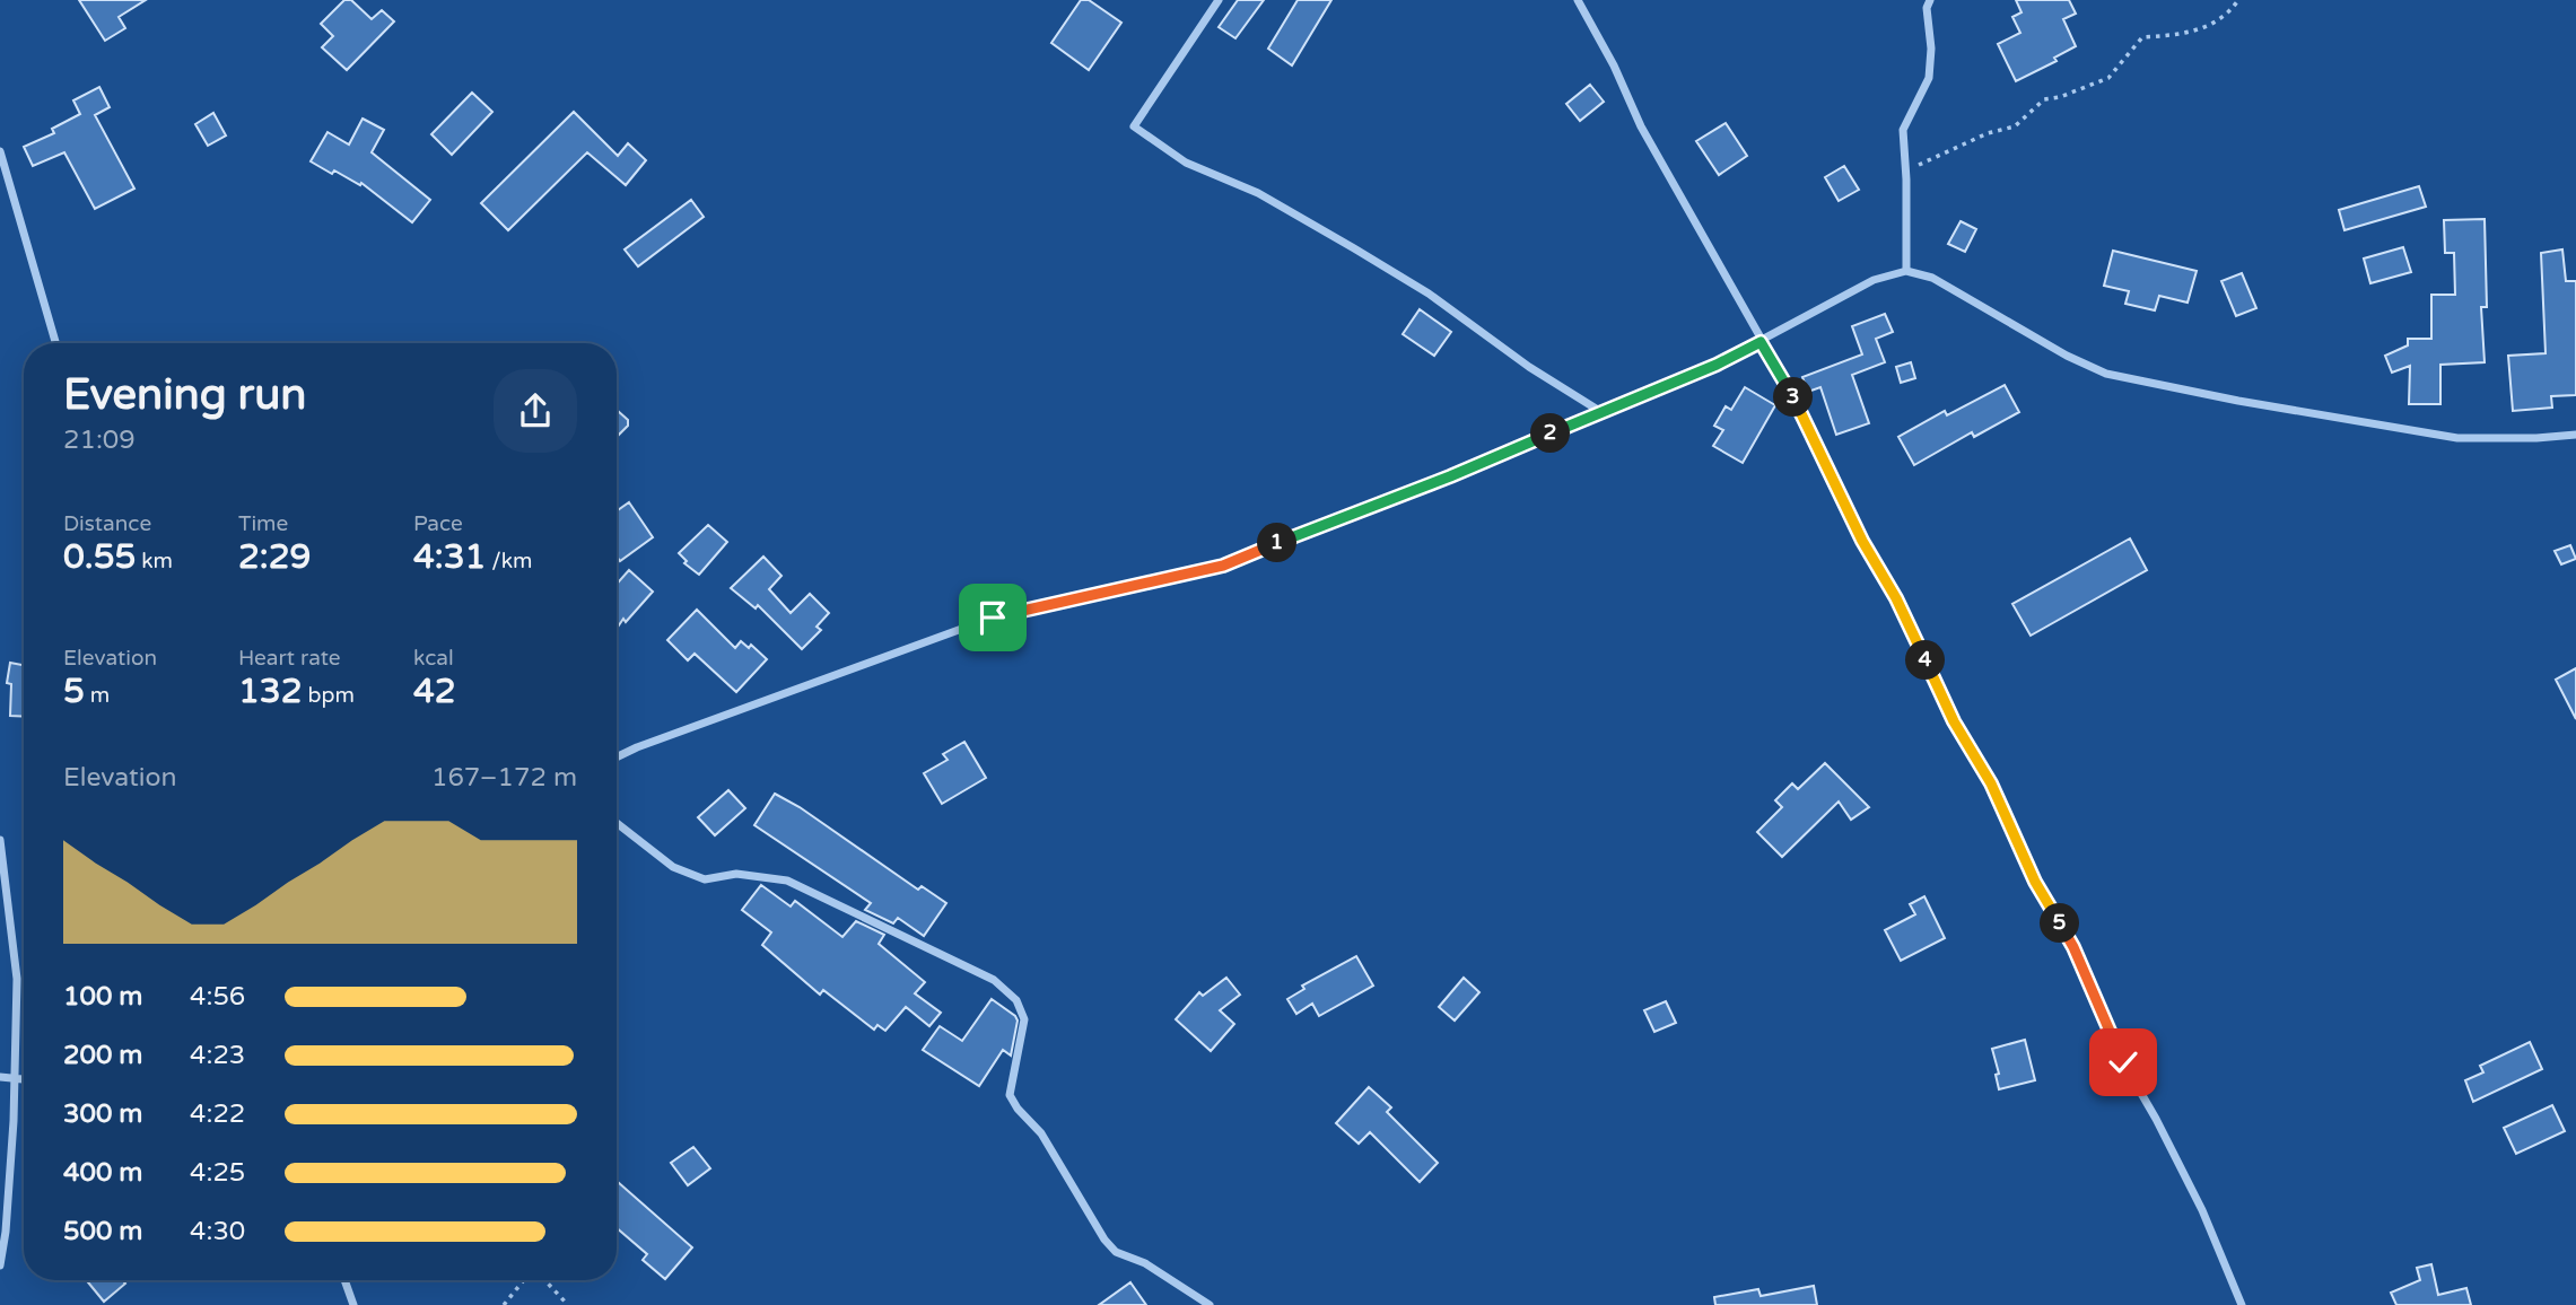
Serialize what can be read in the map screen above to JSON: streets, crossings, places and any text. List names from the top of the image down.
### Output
{
  "page": {
    "heading": ["Evening run", "21:09"],
    "pins": [
      "3",
      "2",
      "1",
      "4",
      "5"
    ],
    "stats": [
      ["Distance", "0.55 km"],
      ["Time", "2:29"],
      ["Pace", "4:31 /km"],
      ["Elevation", "5 m"],
      ["Heart rate", "132 bpm"],
      ["kcal", "42"]
    ],
    "chart": ["Elevation", "167–172 m"],
    "list": [
      {
        "name": "100 m",
        "note": "4:56"
      },
      {
        "name": "200 m",
        "note": "4:23"
      },
      {
        "name": "300 m",
        "note": "4:22"
      },
      {
        "name": "400 m",
        "note": "4:25"
      },
      {
        "name": "500 m",
        "note": "4:30"
      }
    ]
  }
}
